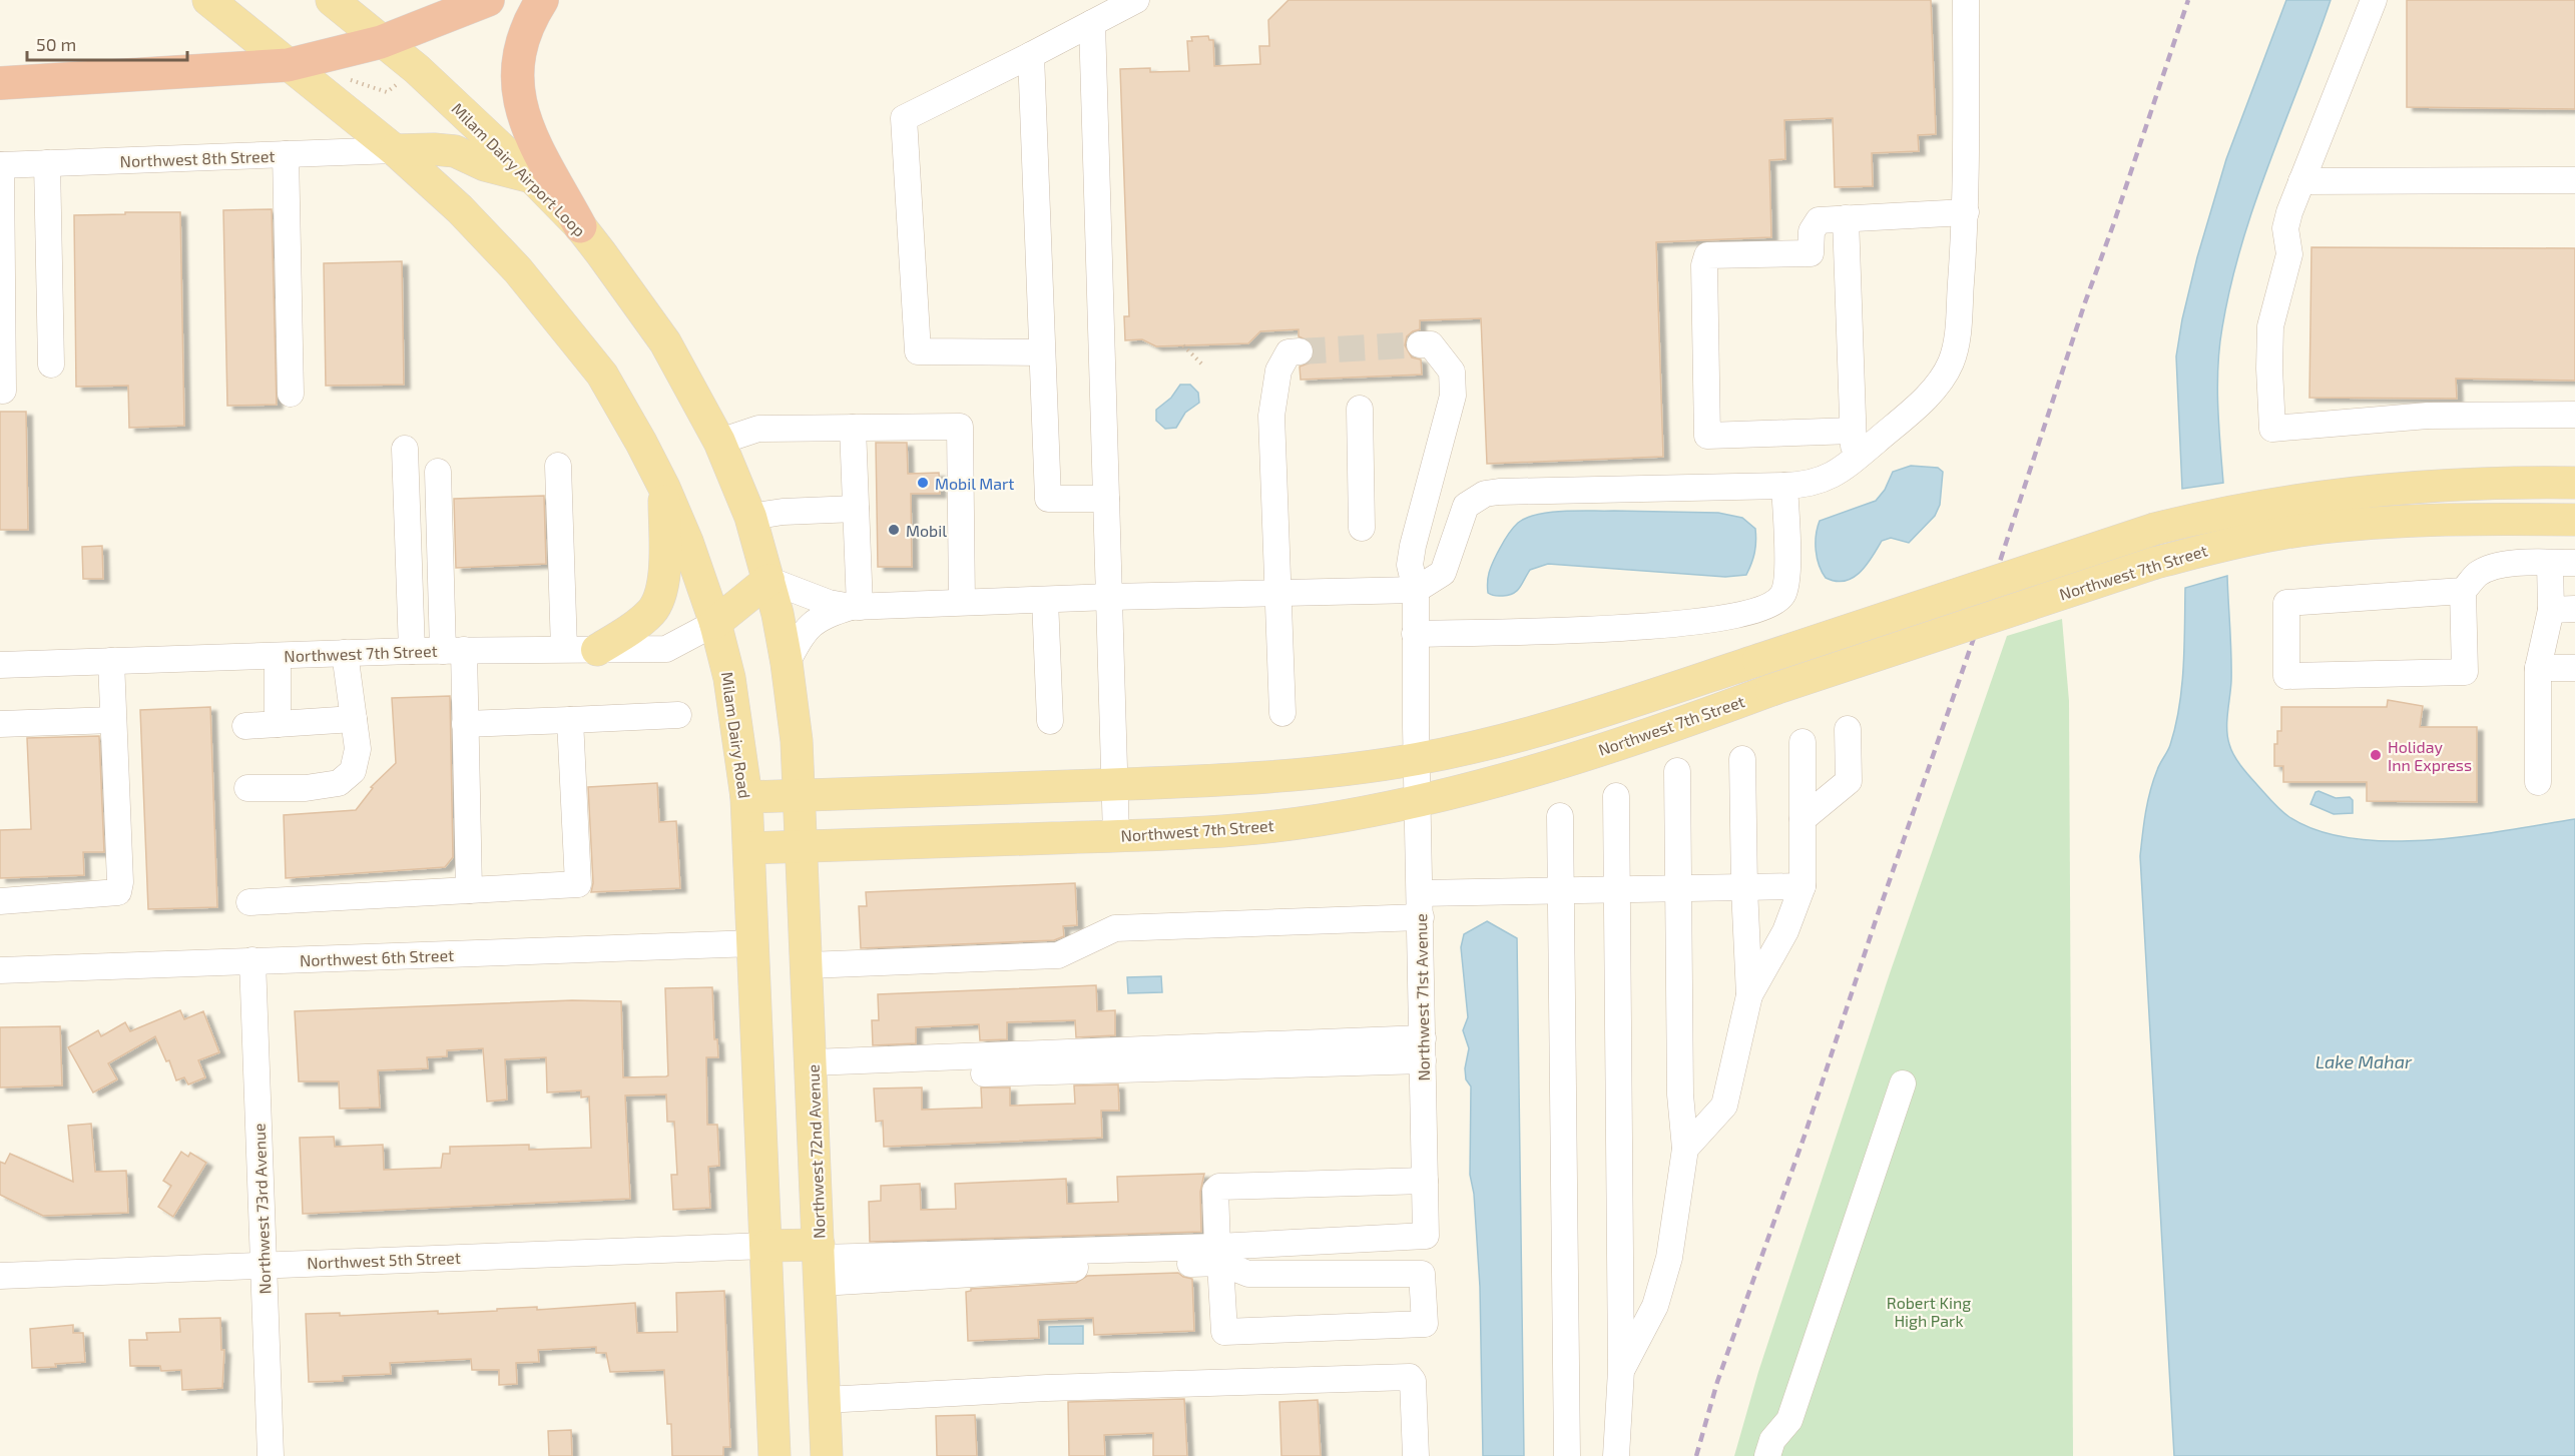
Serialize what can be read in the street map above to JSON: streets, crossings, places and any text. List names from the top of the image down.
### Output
{
  "streets": {
    "main road": [
      "Milam Dairy Airport Loop",
      "Northwest 7th Street",
      "Milam Dairy Road",
      "Northwest 72nd Avenue"
    ],
    "street": [
      "Northwest 8th Street",
      "Northwest 6th Street",
      "Northwest 71st Avenue",
      "Northwest 73rd Avenue",
      "Northwest 5th Street"
    ]
  },
  "crossings": [
    ["Milam Dairy Airport Loop", "Northwest 7th Street"],
    ["Milam Dairy Airport Loop", "Northwest 72nd Avenue"],
    ["Northwest 7th Street", "Milam Dairy Road"],
    ["Northwest 7th Street", "Northwest 71st Avenue"],
    ["Northwest 7th Street", "Northwest 72nd Avenue"],
    ["Northwest 6th Street", "Northwest 73rd Avenue"],
    ["Northwest 73rd Avenue", "Northwest 5th Street"]
  ],
  "water": ["Lake Mahar"],
  "parks": ["Robert King High Park"],
  "places": ["Mobil Mart", "Mobil", "Holiday Inn Express"],
  "scale_bar": "50 m"
}
